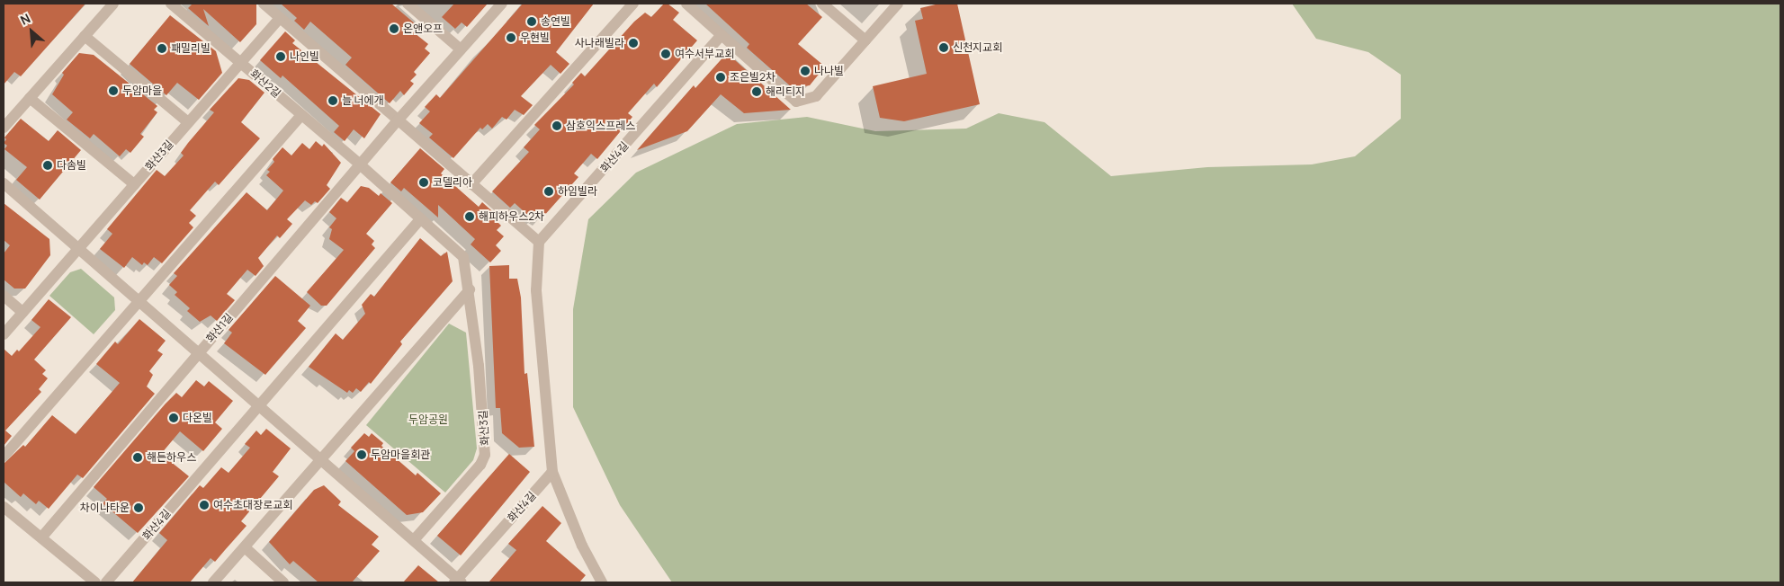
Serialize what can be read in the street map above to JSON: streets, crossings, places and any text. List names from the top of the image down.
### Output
{
  "streets": {
    "street": [
      "화산2길",
      "화산3길",
      "화산4길",
      "화산1길"
    ]
  },
  "crossings": [
    ["화산2길", "화산3길"],
    ["화산2길", "화산1길"],
    ["화산3길", "화산1길"]
  ],
  "parks": ["두암공원"],
  "places": [
    "송연빌",
    "온앤오프",
    "우현빌",
    "사나래빌라",
    "신천지교회",
    "패밀리빌",
    "여수서부교회",
    "나인빌",
    "나나빌",
    "조은빌2차",
    "두암마을",
    "해리티지",
    "늘 너에개",
    "삼호익스프레스",
    "다솜빌",
    "코델리아",
    "하임빌라",
    "해피하우스2차",
    "다온빌",
    "두암마을회관",
    "해든하우스",
    "여수초대장로교회",
    "차이나타운"
  ],
  "north": "top left"
}
